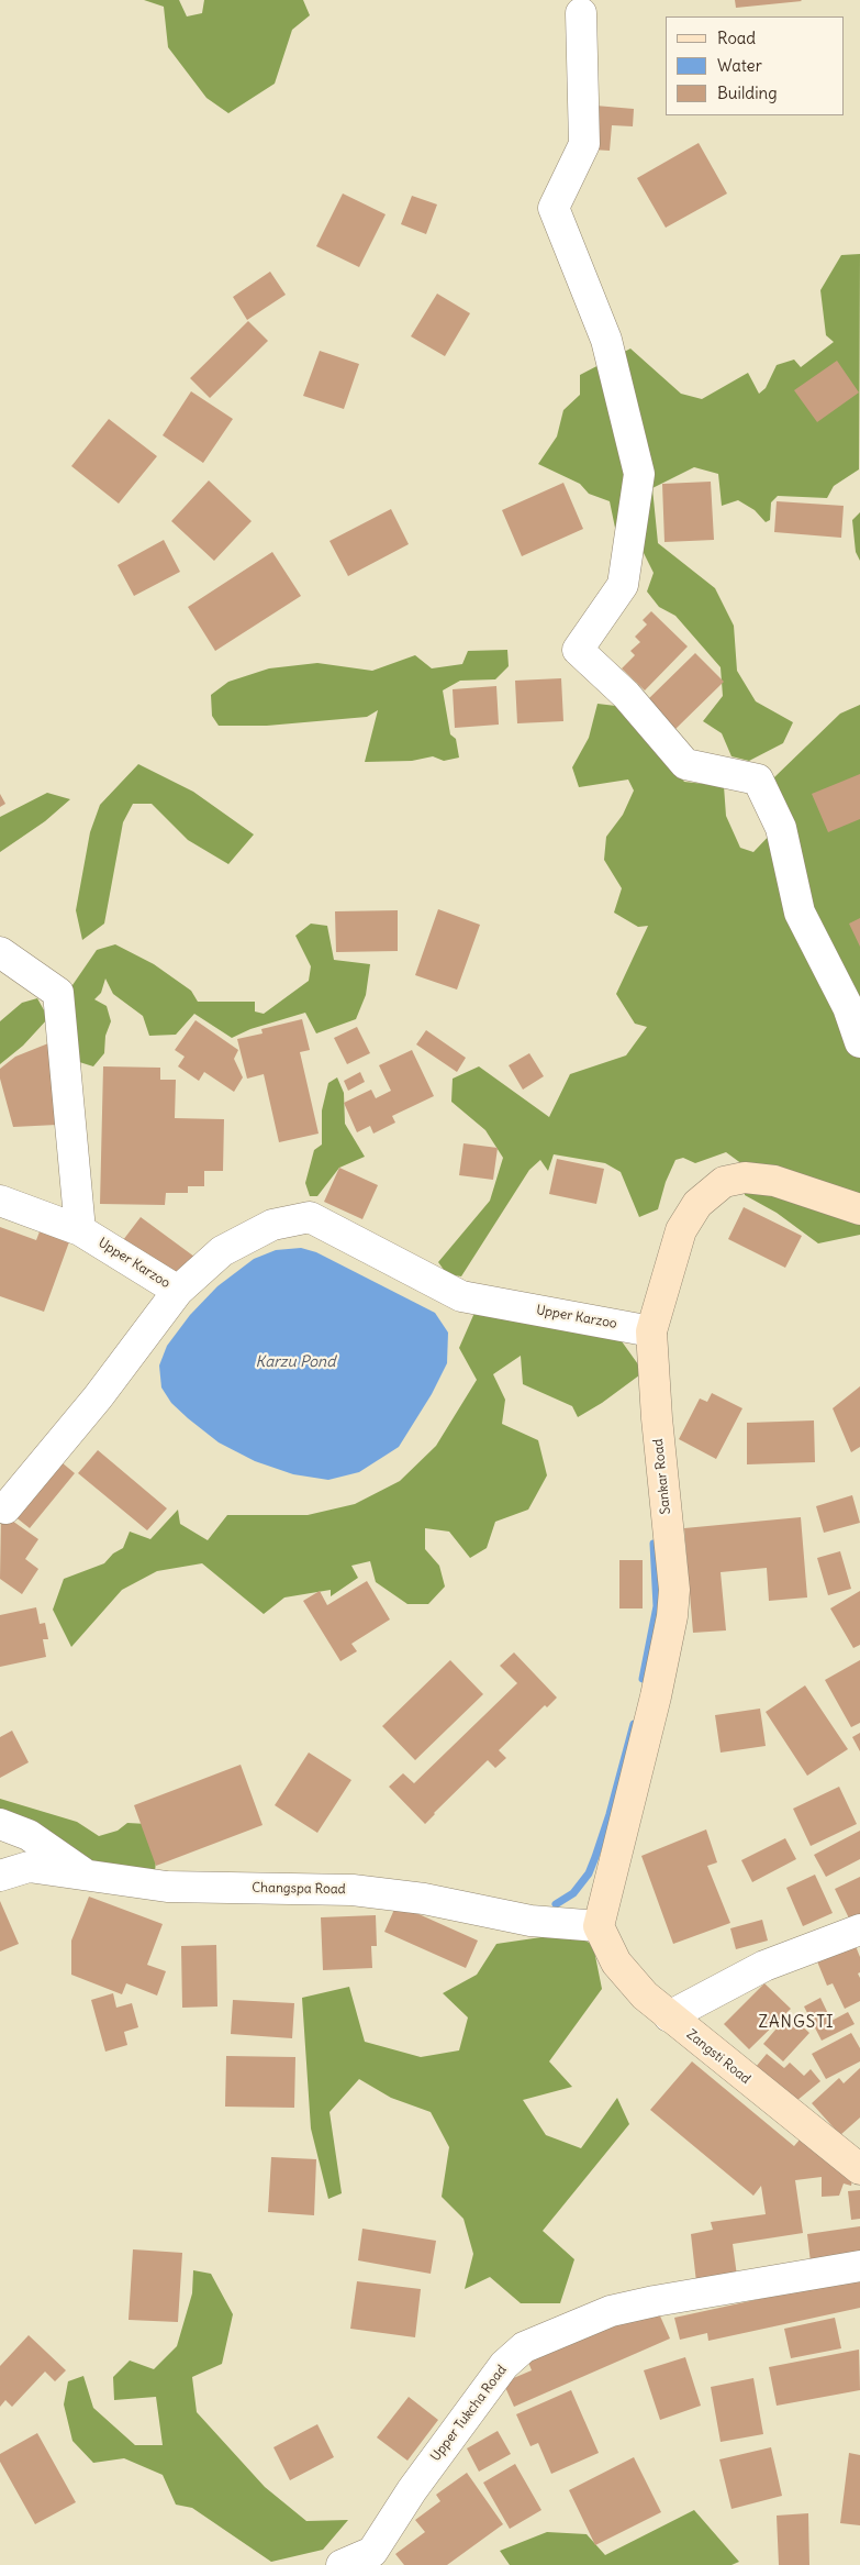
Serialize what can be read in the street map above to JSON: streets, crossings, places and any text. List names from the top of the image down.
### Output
{
  "streets": {
    "main road": ["Sankar Road", "Zangsti Road"],
    "street": ["Upper Karzoo", "Changspa Road", "Upper Tukcha Road"]
  },
  "crossings": [
    ["Upper Karzoo", "Sankar Road"],
    ["Sankar Road", "Changspa Road"],
    ["Sankar Road", "Zangsti Road"],
    ["Changspa Road", "Zangsti Road"]
  ],
  "districts": ["ZANGSTI"],
  "water": ["Karzu Pond"],
  "legend": ["Road", "Water", "Building"]
}
